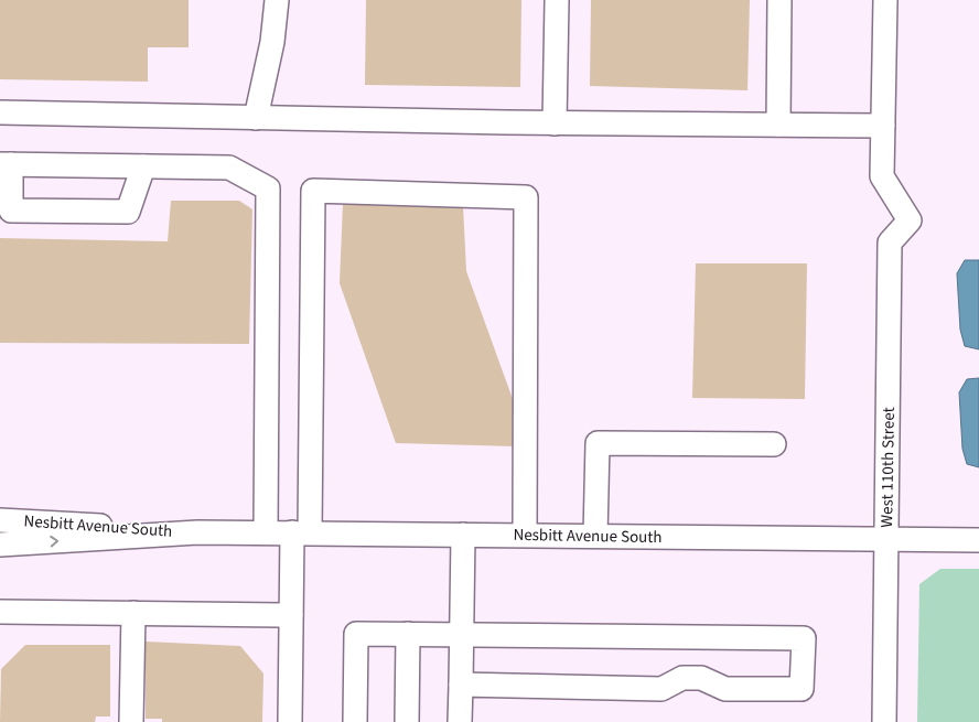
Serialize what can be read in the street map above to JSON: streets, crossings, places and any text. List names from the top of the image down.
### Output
{
  "streets": {
    "street": ["West 110th Street", "Nesbitt Avenue South"]
  },
  "crossings": [
    ["West 110th Street", "Nesbitt Avenue South"]
  ]
}
